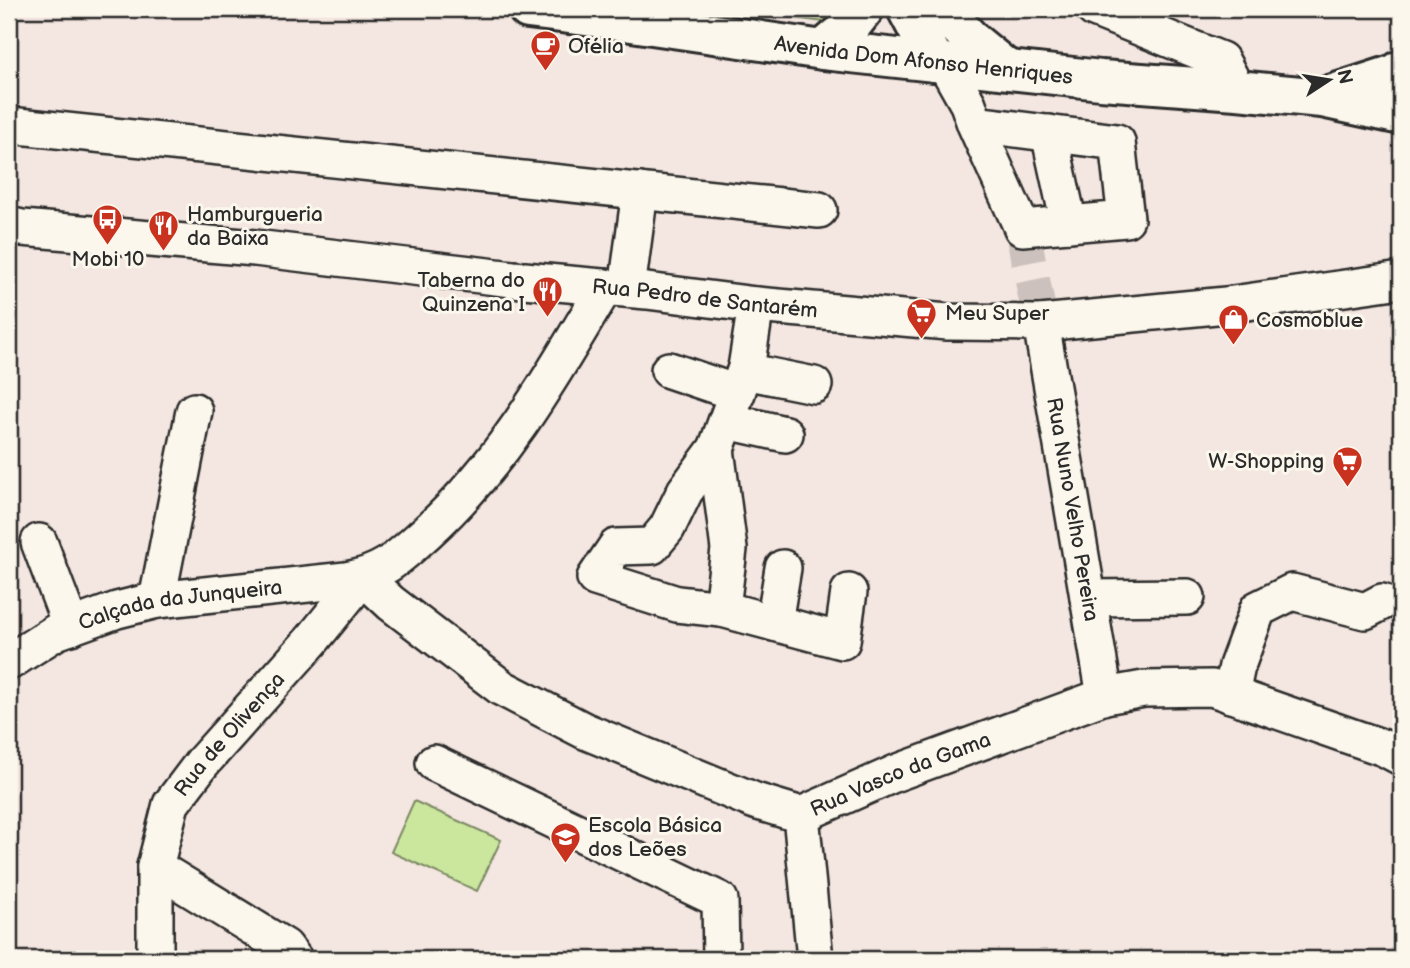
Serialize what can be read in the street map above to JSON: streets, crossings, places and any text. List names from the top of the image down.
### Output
{
  "streets": {
    "main road": ["Avenida Dom Afonso Henriques"],
    "street": [
      "Rua Pedro de Santarém",
      "Rua Nuno Velho Pereira",
      "Calçada da Junqueira",
      "Rua de Olivença",
      "Rua Vasco da Gama"
    ]
  },
  "crossings": [
    ["Rua Pedro de Santarém", "Rua Nuno Velho Pereira"],
    ["Rua Nuno Velho Pereira", "Rua Vasco da Gama"],
    ["Calçada da Junqueira", "Rua de Olivença"],
    ["Calçada da Junqueira", "Rua Vasco da Gama"],
    ["Rua de Olivença", "Rua Vasco da Gama"]
  ],
  "places": {
    "cafe": ["Ofélia"],
    "bus stop": ["Mobi 10"],
    "restaurant": ["Hamburgueria da Baixa", "Taberna do Quinzena I"],
    "supermarket": ["Meu Super", "W-Shopping"],
    "shop": ["Cosmoblue"],
    "school or university": ["Escola Básica dos Leões"]
  },
  "north": "right"
}
